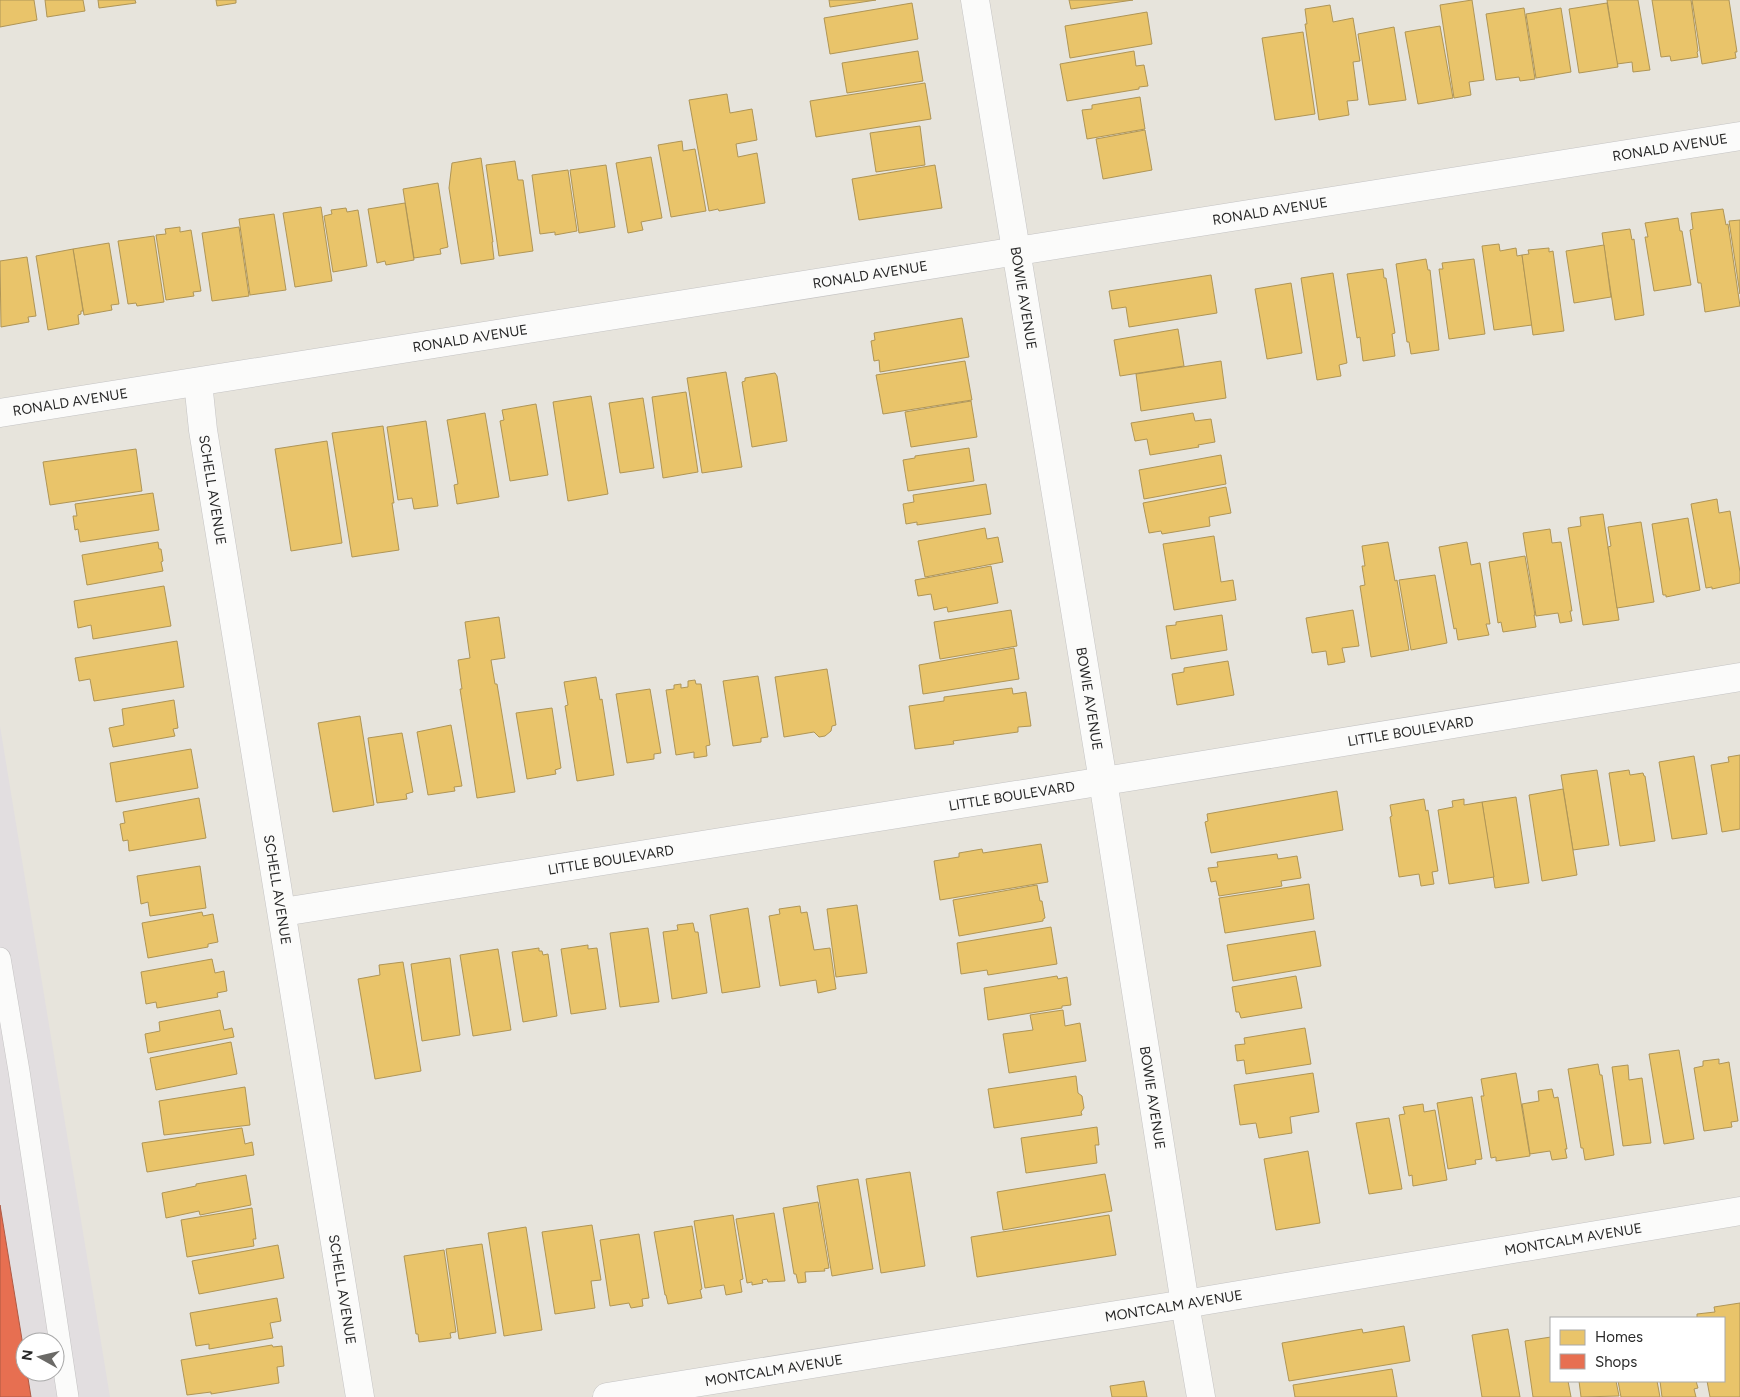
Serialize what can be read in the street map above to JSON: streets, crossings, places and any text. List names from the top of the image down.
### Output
{
  "streets": {
    "street": [
      "RONALD AVENUE",
      "BOWIE AVENUE",
      "SCHELL AVENUE",
      "LITTLE BOULEVARD",
      "MONTCALM AVENUE"
    ]
  },
  "crossings": [
    ["RONALD AVENUE", "BOWIE AVENUE"],
    ["RONALD AVENUE", "SCHELL AVENUE"],
    ["BOWIE AVENUE", "LITTLE BOULEVARD"],
    ["BOWIE AVENUE", "MONTCALM AVENUE"],
    ["SCHELL AVENUE", "LITTLE BOULEVARD"]
  ],
  "legend": ["Homes", "Shops"],
  "north": "left"
}
